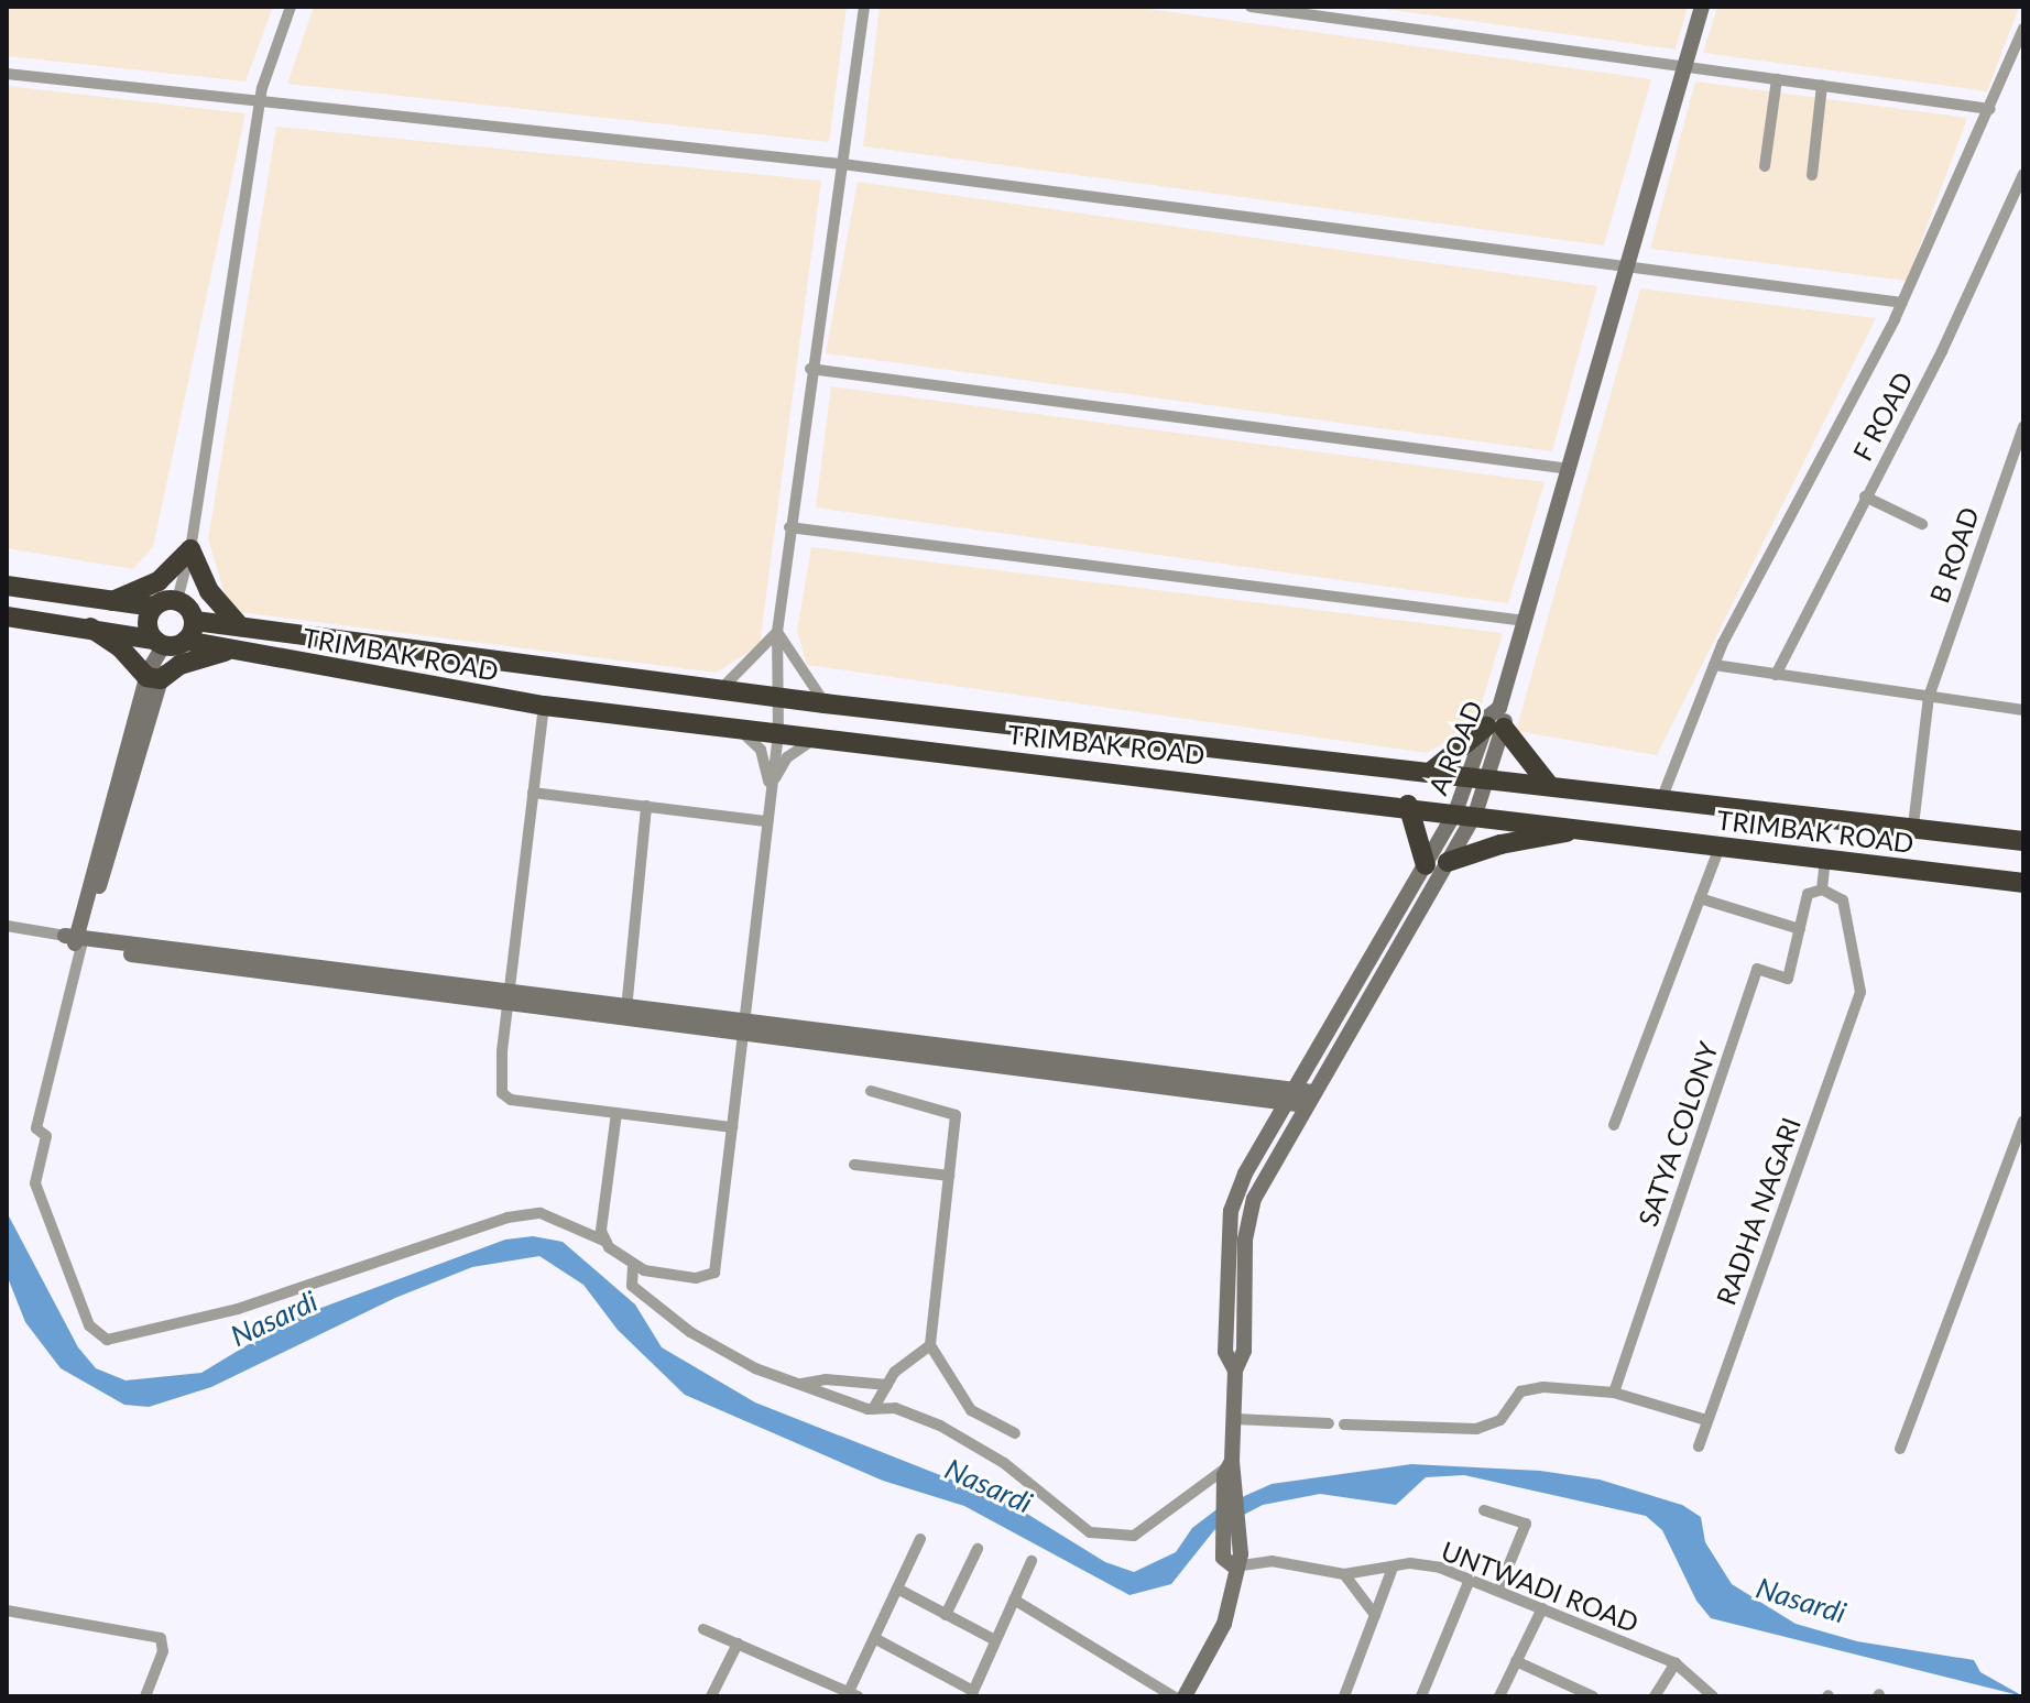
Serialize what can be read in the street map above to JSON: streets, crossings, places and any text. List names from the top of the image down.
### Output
{
  "streets": {
    "highway": ["TRIMBAK ROAD"],
    "street": [
      "F ROAD",
      "B ROAD",
      "A ROAD",
      "SATYA COLONY",
      "RADHA NAGARI",
      "UNTWADI ROAD"
    ]
  },
  "crossings": [
    ["B ROAD", "TRIMBAK ROAD"],
    ["TRIMBAK ROAD", "A ROAD"],
    ["A ROAD", "UNTWADI ROAD"]
  ],
  "water": ["Nasardi"]
}
